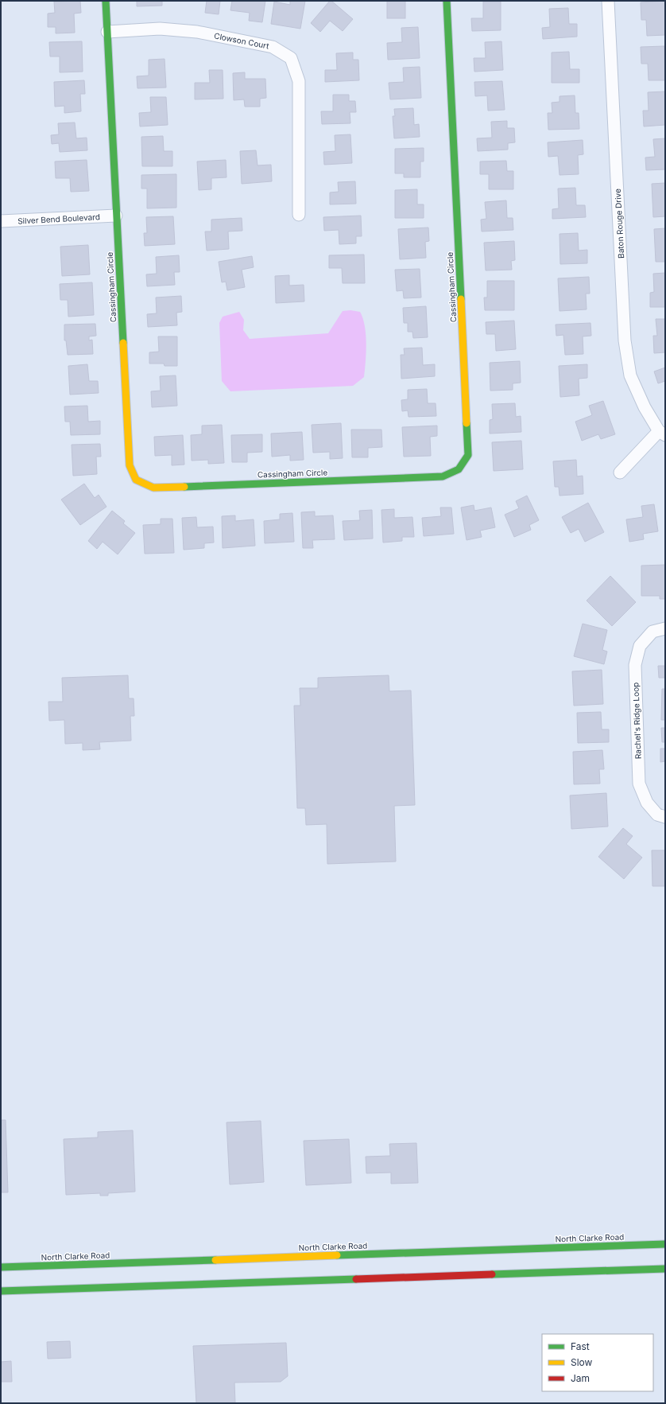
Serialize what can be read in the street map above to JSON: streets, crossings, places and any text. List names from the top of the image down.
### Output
{
  "streets": {
    "street": [
      "Clowson Court",
      "Silver Bend Boulevard",
      "Baton Rouge Drive",
      "Cassingham Circle",
      "Rachel's Ridge Loop",
      "North Clarke Road"
    ]
  },
  "crossings": [
    ["Clowson Court", "Cassingham Circle"],
    ["Silver Bend Boulevard", "Cassingham Circle"]
  ],
  "legend": ["Fast", "Slow", "Jam"]
}
